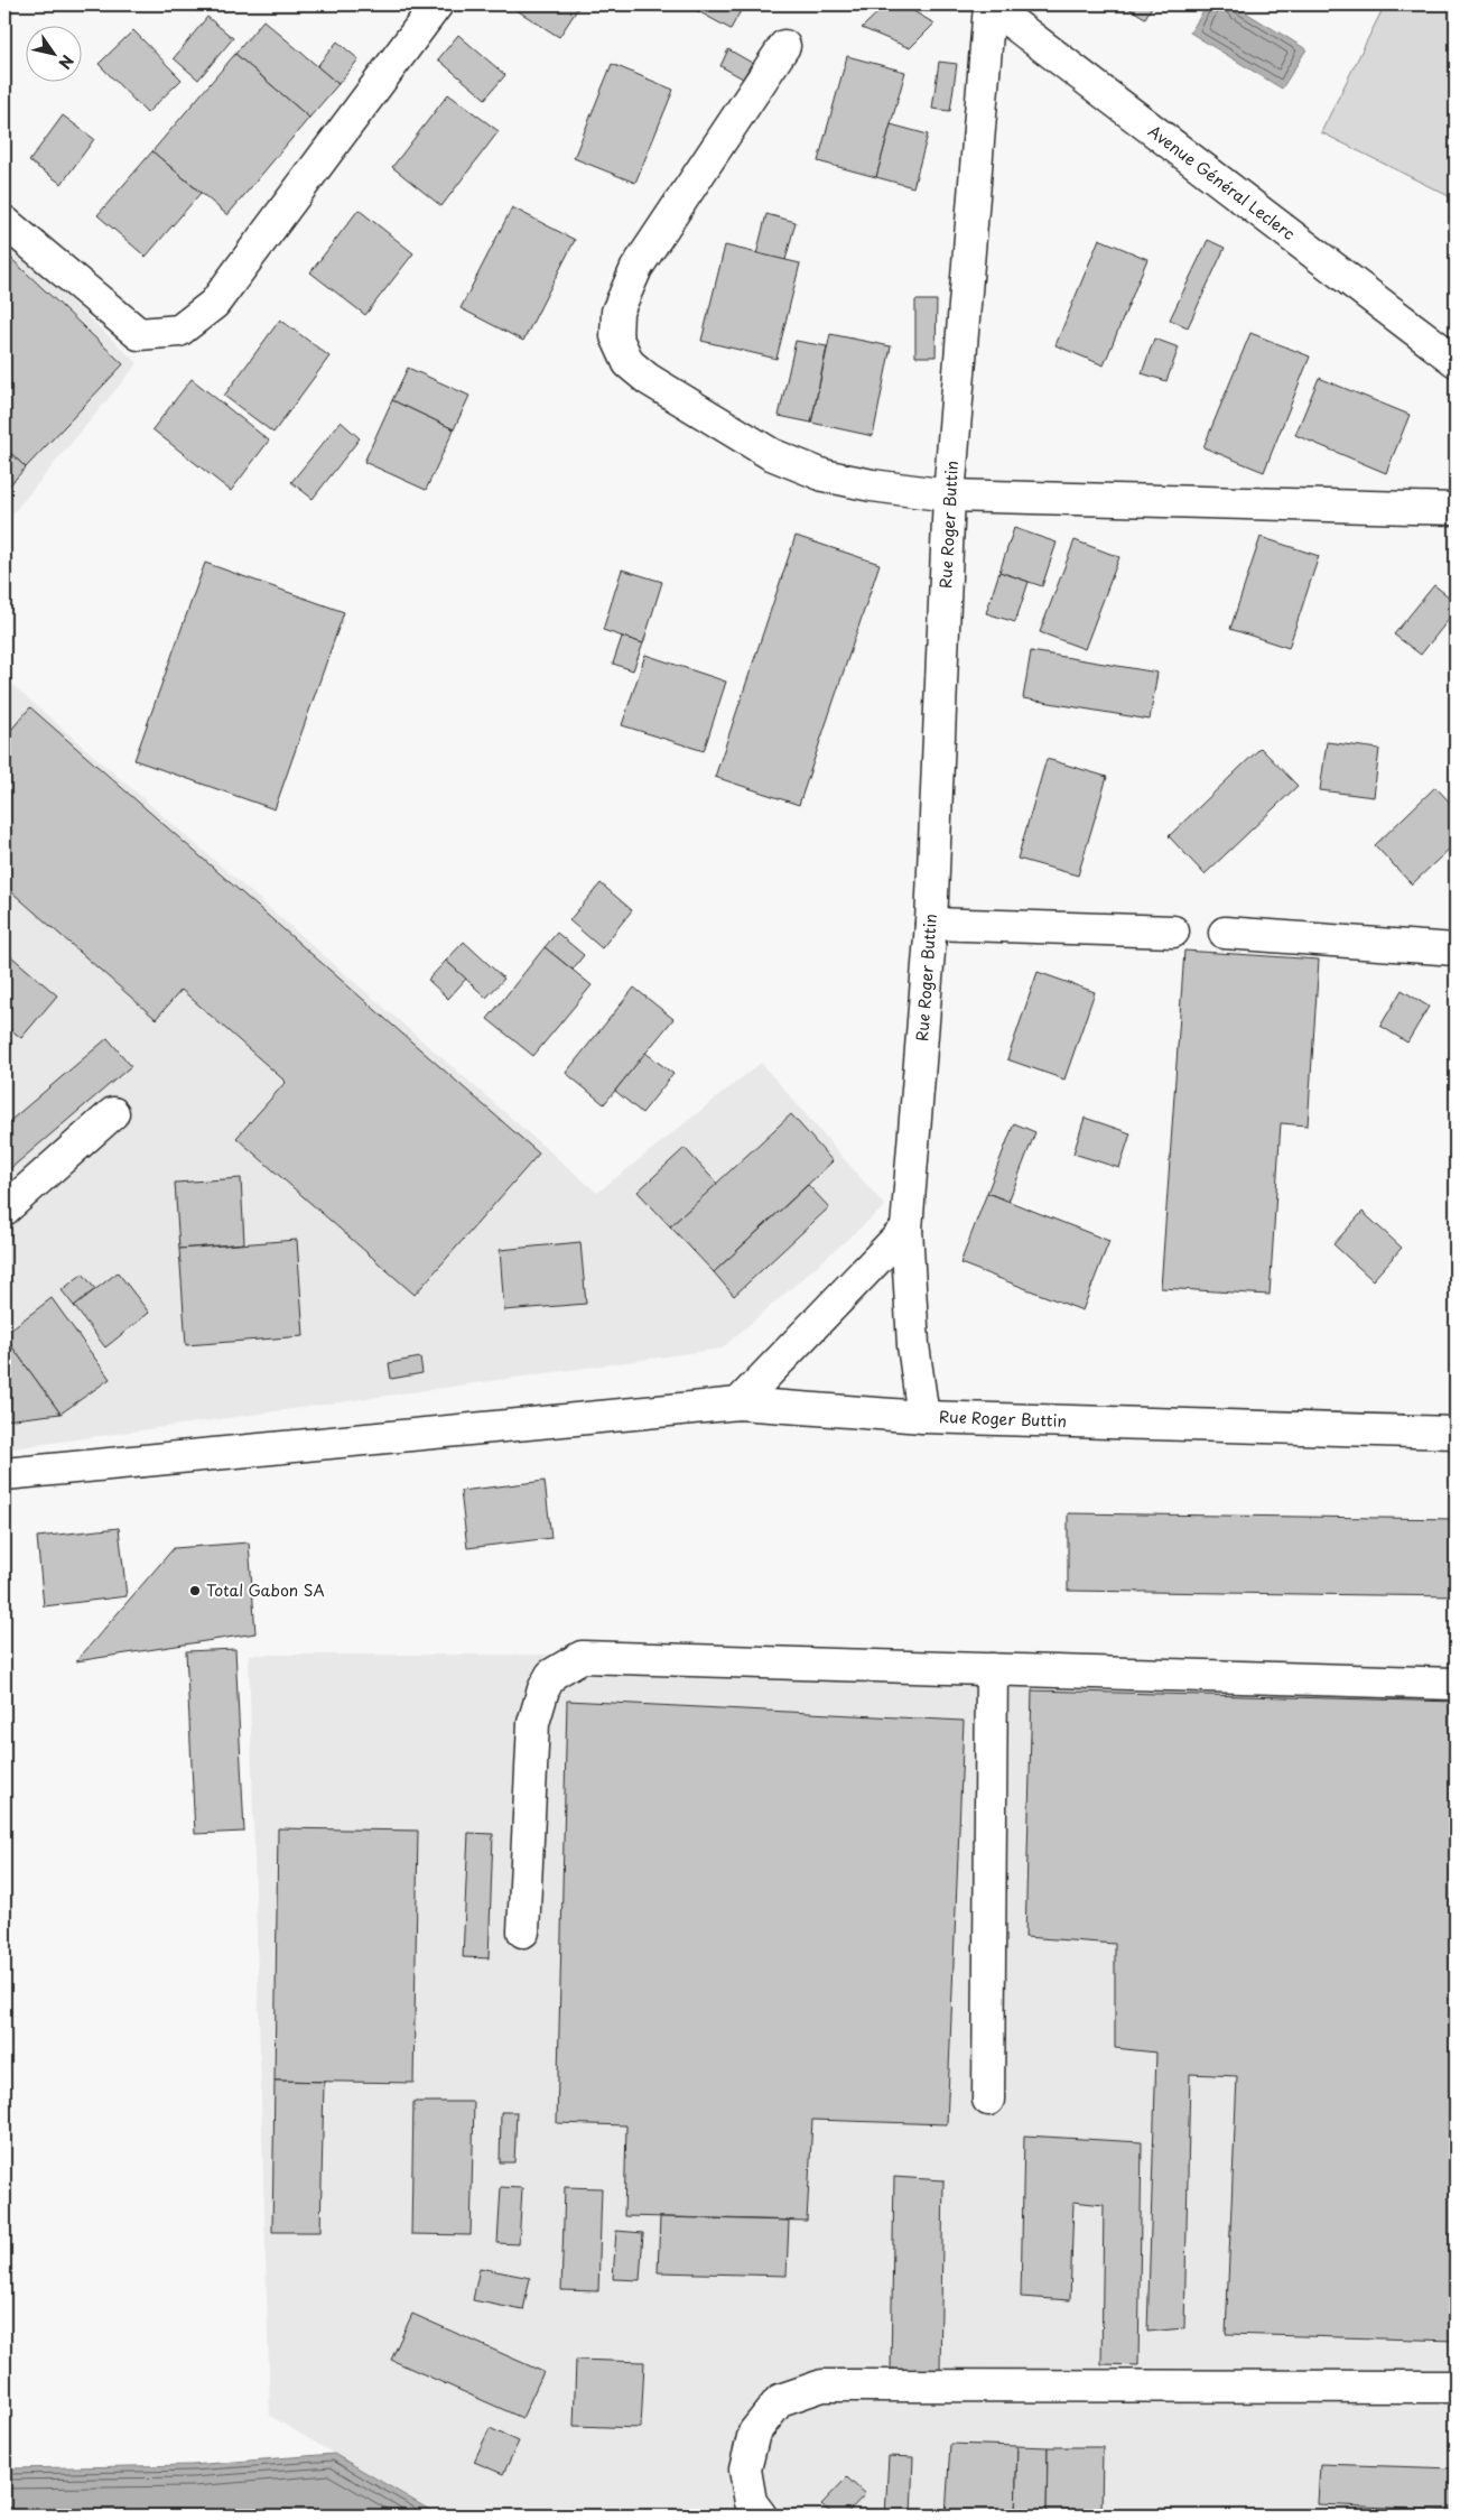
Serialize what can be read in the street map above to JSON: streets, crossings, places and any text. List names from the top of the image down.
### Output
{
  "streets": {
    "street": ["Avenue Général Leclerc", "Rue Roger Buttin"]
  },
  "crossings": [
    ["Avenue Général Leclerc", "Rue Roger Buttin"]
  ],
  "places": ["Total Gabon SA"],
  "north": "bottom right"
}
